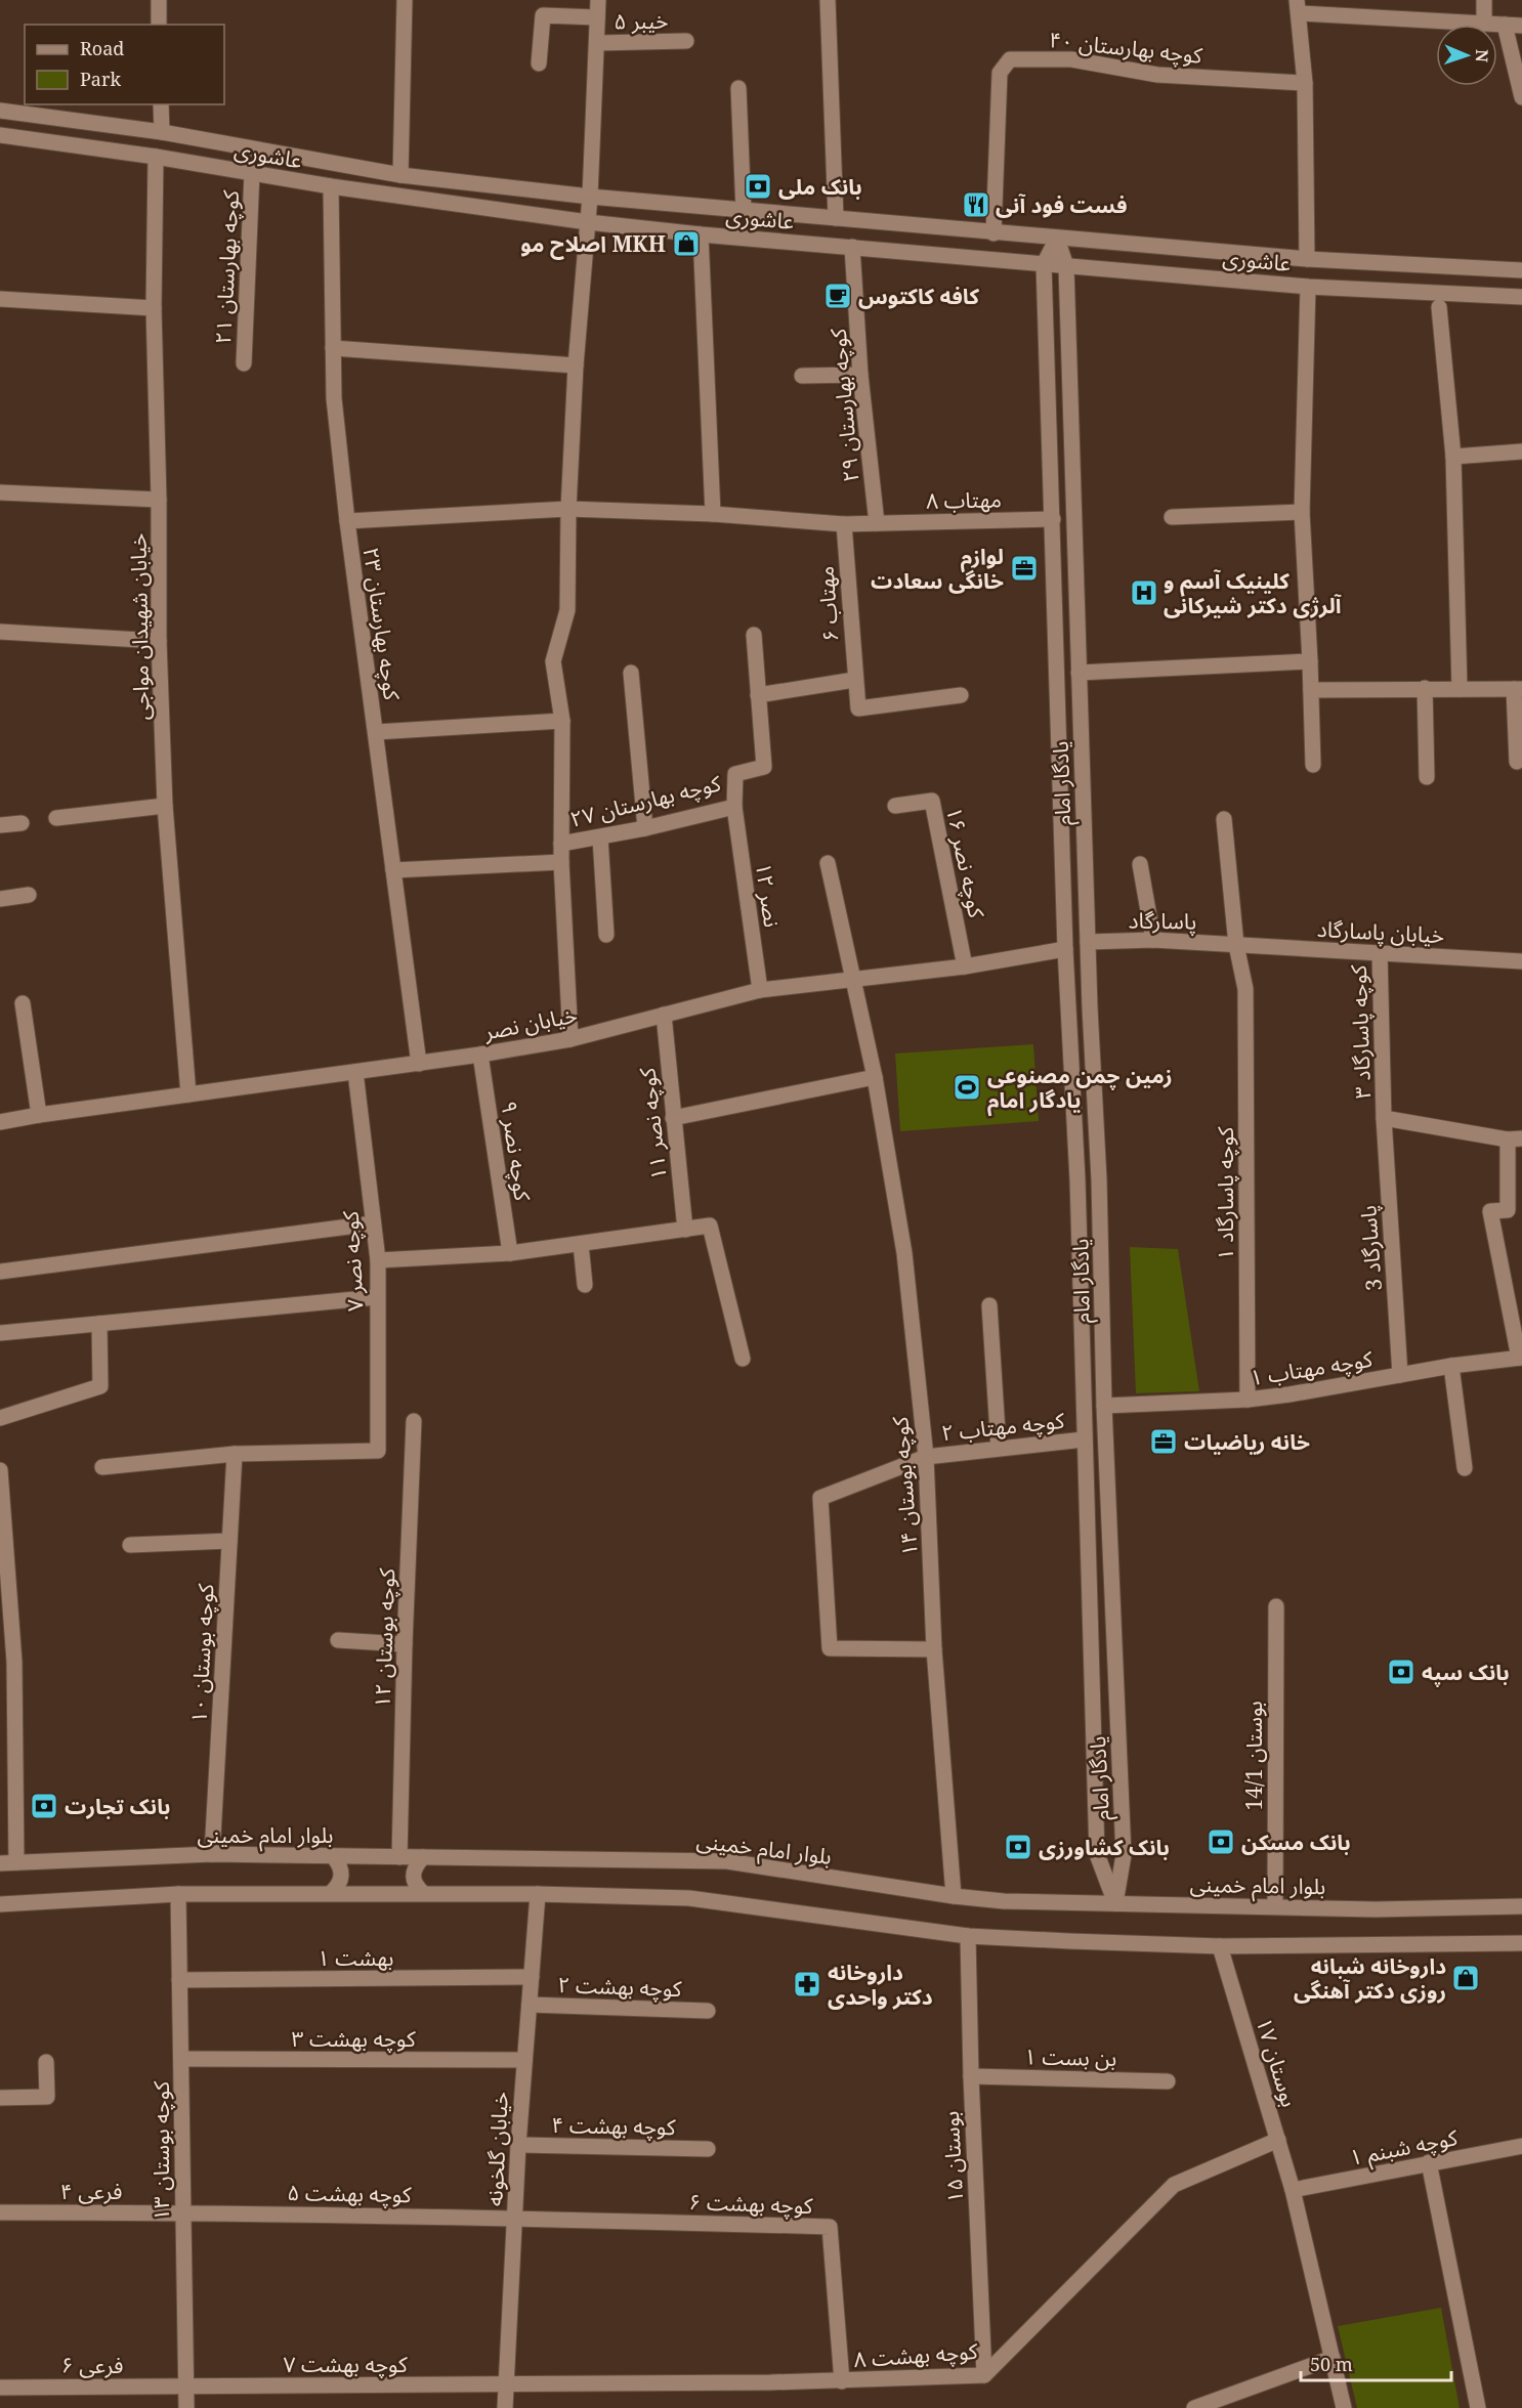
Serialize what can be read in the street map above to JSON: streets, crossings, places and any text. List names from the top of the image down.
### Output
{
  "streets": {
    "street": [
      "خیبر ۵",
      "کوچه بهارستان ۴۰",
      "عاشوری",
      "کوچه بهارستان ۲۱",
      "کوچه بهارستان ۲۹",
      "مهتاب ۸",
      "مهتاب ۶",
      "کوچه بهارستان ۲۳",
      "خیابان شهیدان مواجی",
      "یادگار امام",
      "کوچه بهارستان ۲۷",
      "کوچه نصر ۱۶",
      "نصر ۱۲",
      "پاسارگاد",
      "خیابان پاسارگاد",
      "خیابان نصر",
      "کوچه پاسارگاد ۳",
      "کوچه نصر ۱۱",
      "کوچه نصر ۹",
      "کوچه پاسارگاد ۱",
      "پاسارگاد 3",
      "کوچه نصر ۷",
      "کوچه مهتاب ۱",
      "کوچه مهتاب ۲",
      "کوچه بوستان ۱۴",
      "کوچه بوستان ۱۲",
      "کوچه بوستان ۱۰",
      "بوستان 14/1",
      "بلوار امام خمینی",
      "بهشت ۱",
      "کوچه بهشت ۲",
      "کوچه بهشت ۳",
      "بن بست ۱",
      "بوستان ۱۷",
      "کوچه بهشت ۴",
      "کوچه شبنم ۱",
      "خیابان گلخونه",
      "کوچه بوستان ۱۳",
      "بوستان ۱۵",
      "فرعی ۴",
      "کوچه بهشت ۵",
      "کوچه بهشت ۶",
      "کوچه بهشت ۸",
      "کوچه بهشت ۷",
      "فرعی ۶"
    ]
  },
  "crossings": [
    ["کوچه بهارستان ۴۰", "عاشوری"],
    ["عاشوری", "کوچه بهارستان ۲۱"],
    ["عاشوری", "کوچه بهارستان ۲۹"],
    ["عاشوری", "کوچه بهارستان ۲۳"],
    ["عاشوری", "خیابان شهیدان مواجی"],
    ["عاشوری", "یادگار امام"],
    ["کوچه بهارستان ۲۹", "مهتاب ۸"],
    ["مهتاب ۸", "مهتاب ۶"],
    ["مهتاب ۸", "کوچه بهارستان ۲۳"],
    ["مهتاب ۸", "یادگار امام"],
    ["کوچه بهارستان ۲۳", "خیابان نصر"],
    ["خیابان شهیدان مواجی", "خیابان نصر"],
    ["یادگار امام", "پاسارگاد"],
    ["یادگار امام", "خیابان نصر"],
    ["یادگار امام", "کوچه مهتاب ۱"],
    ["یادگار امام", "کوچه مهتاب ۲"],
    ["یادگار امام", "بلوار امام خمینی"],
    ["کوچه بهارستان ۲۷", "نصر ۱۲"],
    ["کوچه نصر ۱۶", "خیابان نصر"],
    ["نصر ۱۲", "خیابان نصر"],
    ["پاسارگاد", "خیابان پاسارگاد"],
    ["پاسارگاد", "کوچه پاسارگاد ۱"],
    ["خیابان پاسارگاد", "کوچه پاسارگاد ۳"],
    ["خیابان پاسارگاد", "کوچه پاسارگاد ۱"],
    ["خیابان نصر", "کوچه نصر ۱۱"],
    ["خیابان نصر", "کوچه نصر ۹"],
    ["خیابان نصر", "کوچه نصر ۷"],
    ["خیابان نصر", "کوچه بوستان ۱۴"],
    ["کوچه پاسارگاد ۳", "پاسارگاد 3"],
    ["کوچه پاسارگاد ۱", "کوچه مهتاب ۱"],
    ["پاسارگاد 3", "کوچه مهتاب ۱"],
    ["کوچه نصر ۷", "کوچه بوستان ۱۰"],
    ["کوچه مهتاب ۲", "کوچه بوستان ۱۴"],
    ["کوچه بوستان ۱۴", "بلوار امام خمینی"],
    ["کوچه بوستان ۱۲", "بلوار امام خمینی"],
    ["کوچه بوستان ۱۰", "بلوار امام خمینی"],
    ["بوستان 14/1", "بلوار امام خمینی"],
    ["بهشت ۱", "خیابان گلخونه"],
    ["بهشت ۱", "کوچه بوستان ۱۳"],
    ["کوچه بهشت ۲", "خیابان گلخونه"],
    ["کوچه بهشت ۳", "خیابان گلخونه"],
    ["کوچه بهشت ۳", "کوچه بوستان ۱۳"],
    ["بن بست ۱", "بوستان ۱۵"],
    ["بوستان ۱۷", "کوچه شبنم ۱"],
    ["بوستان ۱۷", "کوچه بهشت ۸"],
    ["کوچه بهشت ۴", "خیابان گلخونه"],
    ["خیابان گلخونه", "کوچه بهشت ۵"],
    ["خیابان گلخونه", "کوچه بهشت ۶"],
    ["خیابان گلخونه", "کوچه بهشت ۸"],
    ["خیابان گلخونه", "کوچه بهشت ۷"],
    ["کوچه بوستان ۱۳", "فرعی ۴"],
    ["کوچه بوستان ۱۳", "کوچه بهشت ۵"],
    ["کوچه بوستان ۱۳", "کوچه بهشت ۷"],
    ["کوچه بوستان ۱۳", "فرعی ۶"],
    ["بوستان ۱۵", "کوچه بهشت ۸"],
    ["فرعی ۴", "کوچه بهشت ۵"],
    ["کوچه بهشت ۵", "کوچه بهشت ۶"],
    ["کوچه بهشت ۶", "کوچه بهشت ۸"],
    ["کوچه بهشت ۸", "کوچه بهشت ۷"],
    ["کوچه بهشت ۷", "فرعی ۶"]
  ],
  "places": {
    "bank": [
      "بانک ملی",
      "بانک سپه",
      "بانک تجارت",
      "بانک مسکن",
      "بانک کشاورزی"
    ],
    "restaurant": ["فست فود آنی"],
    "shop": ["اصلاح مو MKH", "داروخانه شبانه روزی دکتر آهنگی"],
    "cafe": ["کافه کاکتوس"],
    "office": ["لوازم خانگی سعادت", "خانه ریاضیات"],
    "hospital": ["کلینیک آسم و آلرژی دکتر شیرکانی"],
    "sports": ["زمین چمن مصنوعی یادگار امام"],
    "pharmacy": ["داروخانه دکتر واحدی"]
  },
  "legend": ["Road", "Park"],
  "scale_bar": "50 m",
  "north": "right"
}
